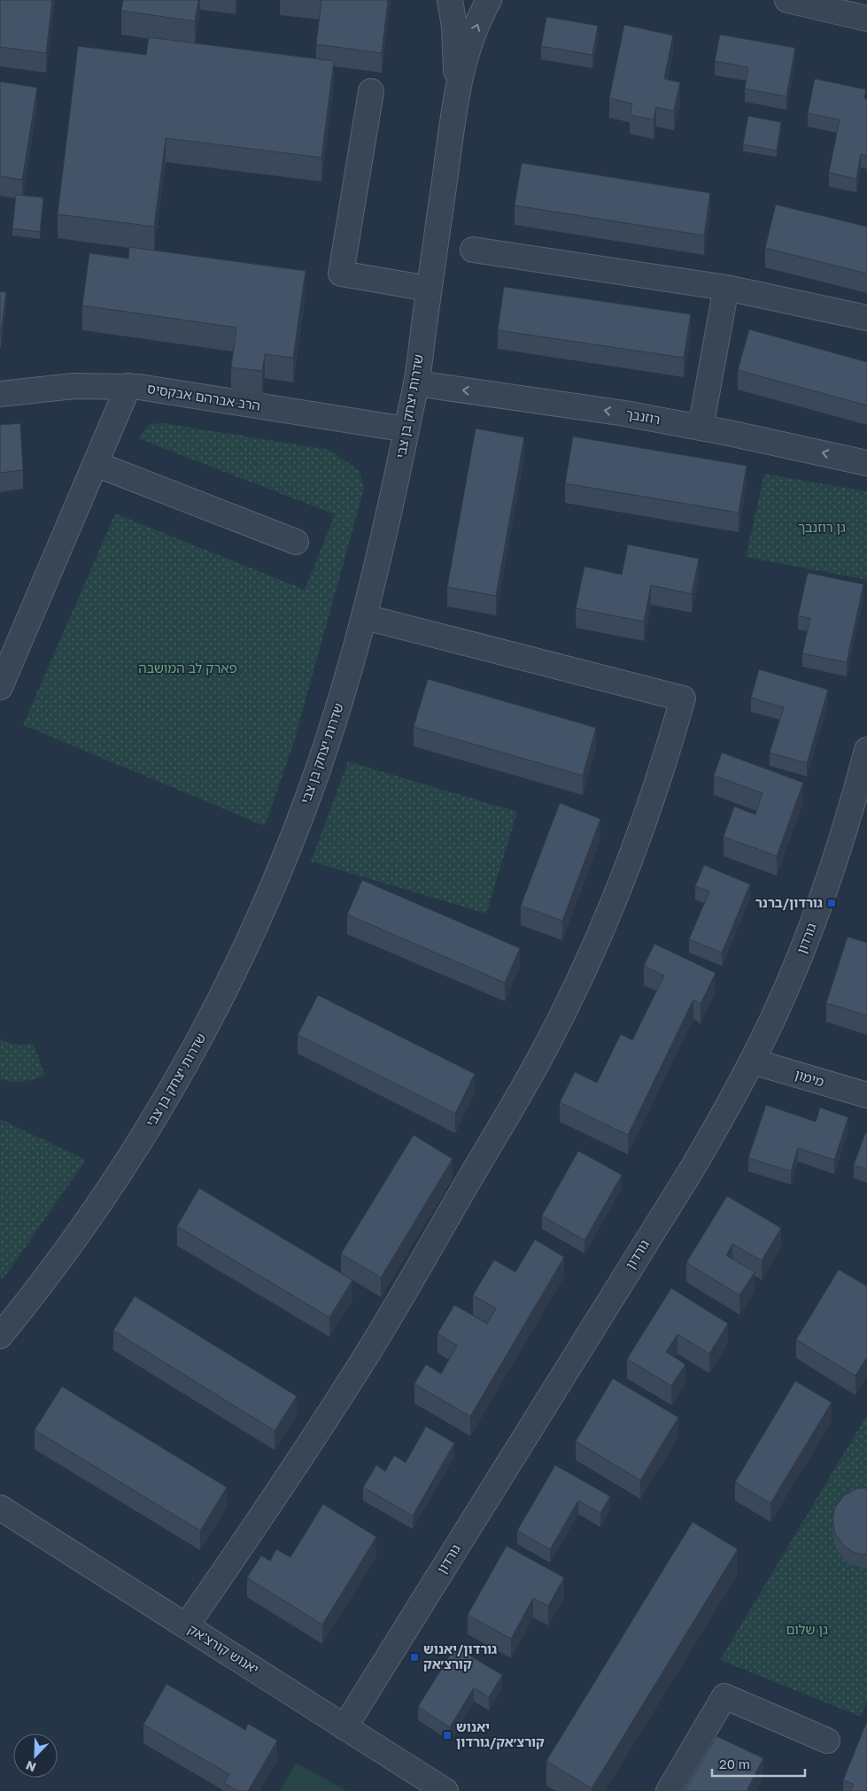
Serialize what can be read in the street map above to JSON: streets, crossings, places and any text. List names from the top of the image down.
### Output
{
  "streets": {
    "street": [
      "הרב אברהם אבקסיס",
      "שדרות יצחק בן צבי",
      "רוזנבך",
      "גורדון",
      "מימון",
      "יאנוש קורצ'אק"
    ]
  },
  "crossings": [
    ["הרב אברהם אבקסיס", "שדרות יצחק בן צבי"],
    ["שדרות יצחק בן צבי", "רוזנבך"],
    ["גורדון", "מימון"],
    ["גורדון", "יאנוש קורצ'אק"]
  ],
  "parks": ["גן רוזנבך", "פארק לב המושבה", "גן שלום"],
  "places": {
    "transit": ["גורדון/ברנר", "גורדון/יאנוש קורצ׳אק", "יאנוש קורצ׳אק/גורדון"]
  },
  "scale_bar": "20 m",
  "north": "bottom left"
}
